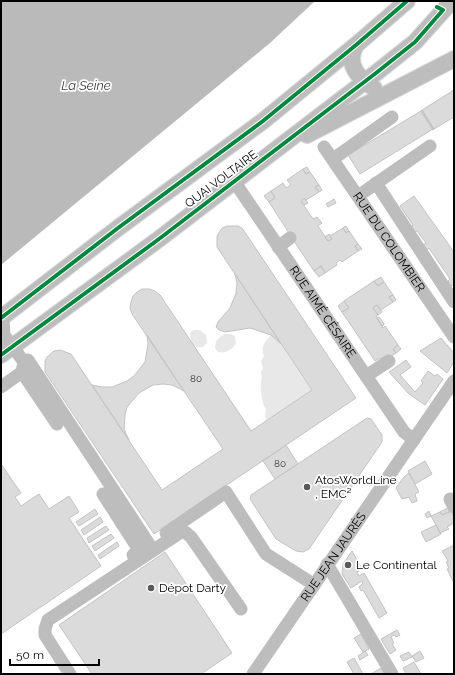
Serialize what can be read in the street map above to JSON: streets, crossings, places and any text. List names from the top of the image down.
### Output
{
  "streets": {
    "main road": ["QUAI VOLTAIRE"],
    "street": ["RUE DU COLOMBIER", "RUE AIMÉ CÉSAIRE", "RUE JEAN JAURÈS"]
  },
  "crossings": [
    ["QUAI VOLTAIRE", "RUE AIMÉ CÉSAIRE"],
    ["RUE AIMÉ CÉSAIRE", "RUE JEAN JAURÈS"]
  ],
  "water": ["La Seine"],
  "places": ["AtosWorldLine , EMC²", "Le Continental", "Dépot Darty"],
  "house_numbers": ["80", "80"],
  "scale_bar": "50 m"
}
